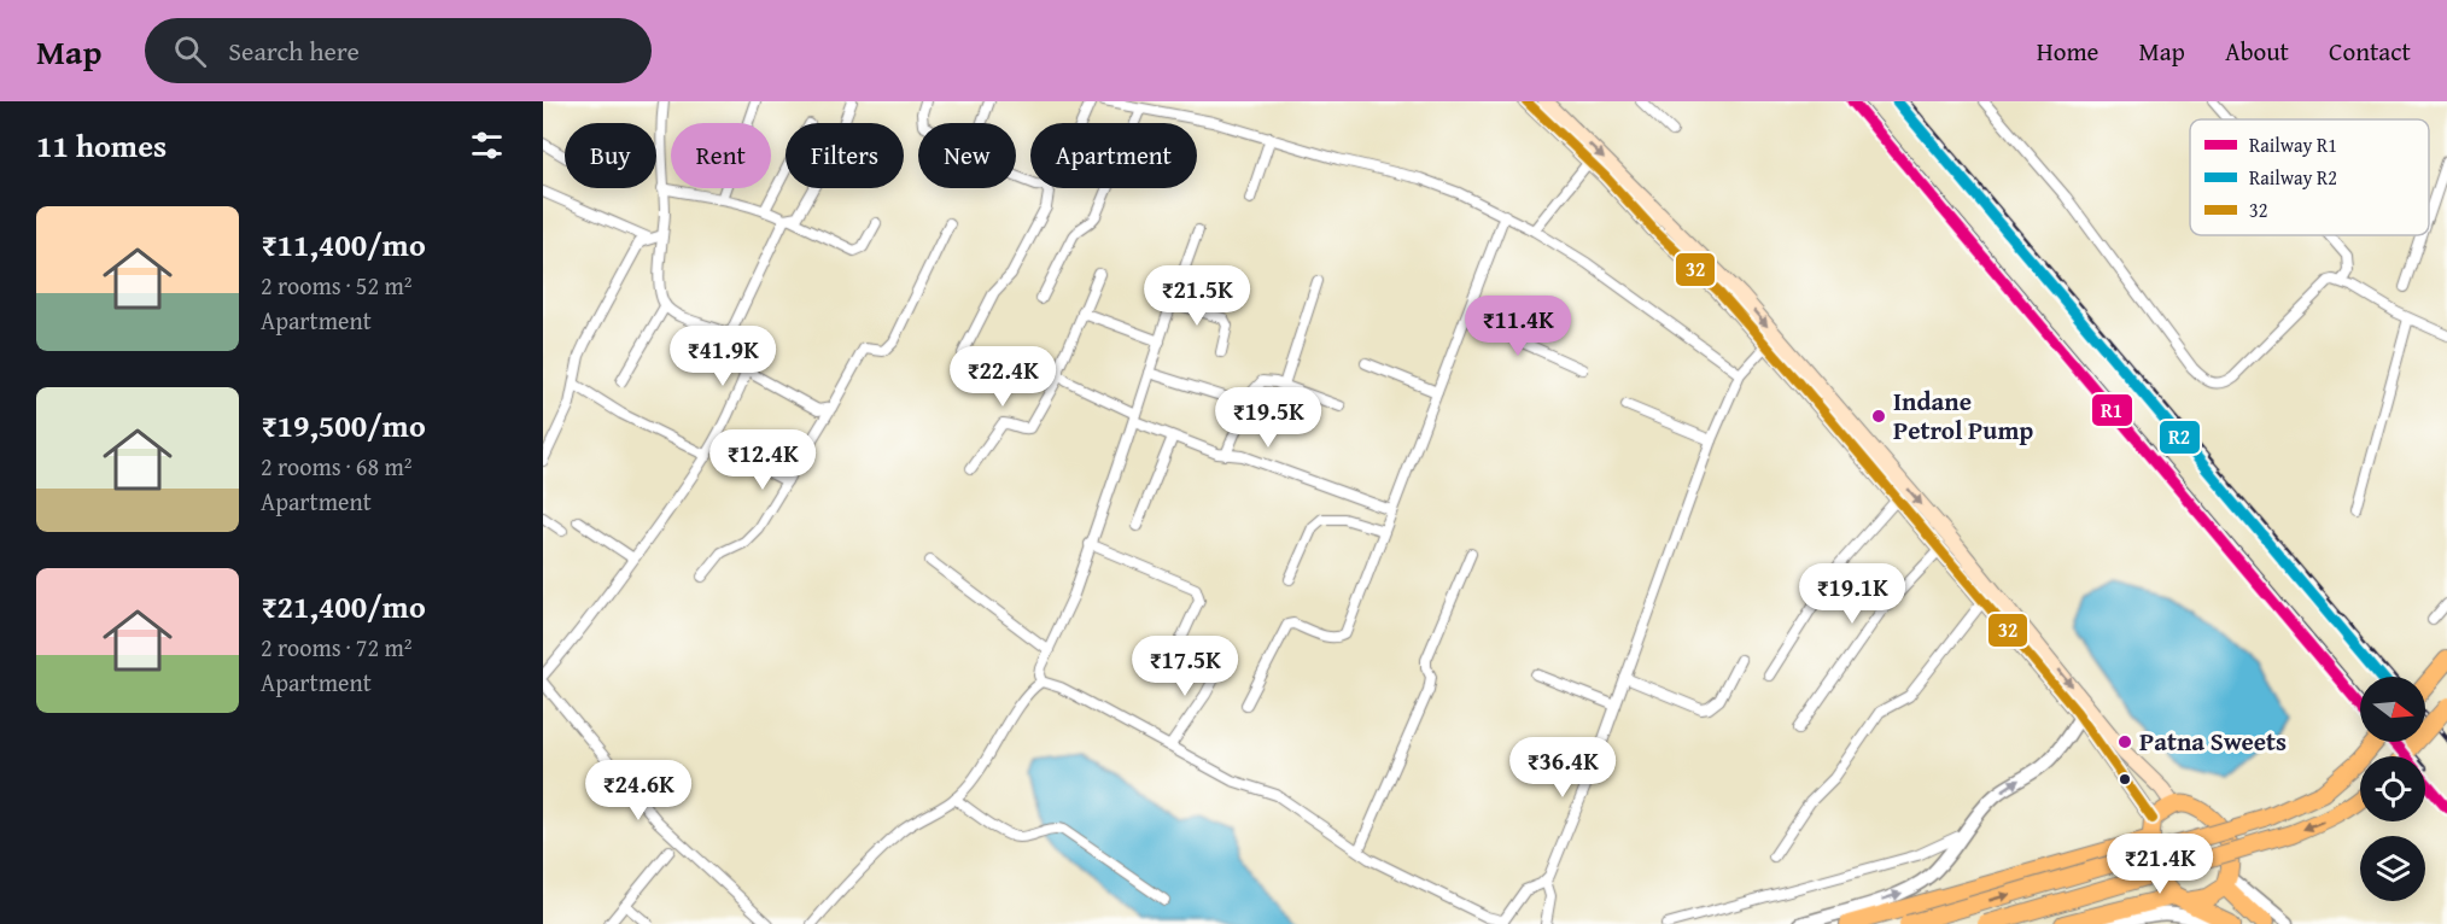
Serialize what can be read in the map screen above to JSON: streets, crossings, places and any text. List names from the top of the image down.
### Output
{
  "places": ["Indane Petrol Pump", "Patna Sweets"],
  "lines": ["rail line R1", "rail line R2", "transit line 32"],
  "legend": ["Railway R1", "Railway R2", "32"],
  "north": "right",
  "page": {
    "header": "Map",
    "search": "Search here",
    "nav": [
      "Home",
      "Map",
      "About",
      "Contact"
    ],
    "heading": "11 homes",
    "chip": [
      "Buy",
      "Rent",
      "Filters",
      "New",
      "Apartment"
    ],
    "list": [
      {
        "name": "₹11,400/mo",
        "note": "2 rooms · 52 m² · Apartment"
      },
      {
        "name": "₹19,500/mo",
        "note": "2 rooms · 68 m² · Apartment"
      },
      {
        "name": "₹21,400/mo",
        "note": "2 rooms · 72 m² · Apartment"
      }
    ],
    "price": [
      "₹21.5K",
      "₹11.4K",
      "₹41.9K",
      "₹22.4K",
      "₹19.5K",
      "₹12.4K",
      "₹19.1K",
      "₹17.5K",
      "₹36.4K",
      "₹24.6K",
      "₹21.4K"
    ]
  }
}
